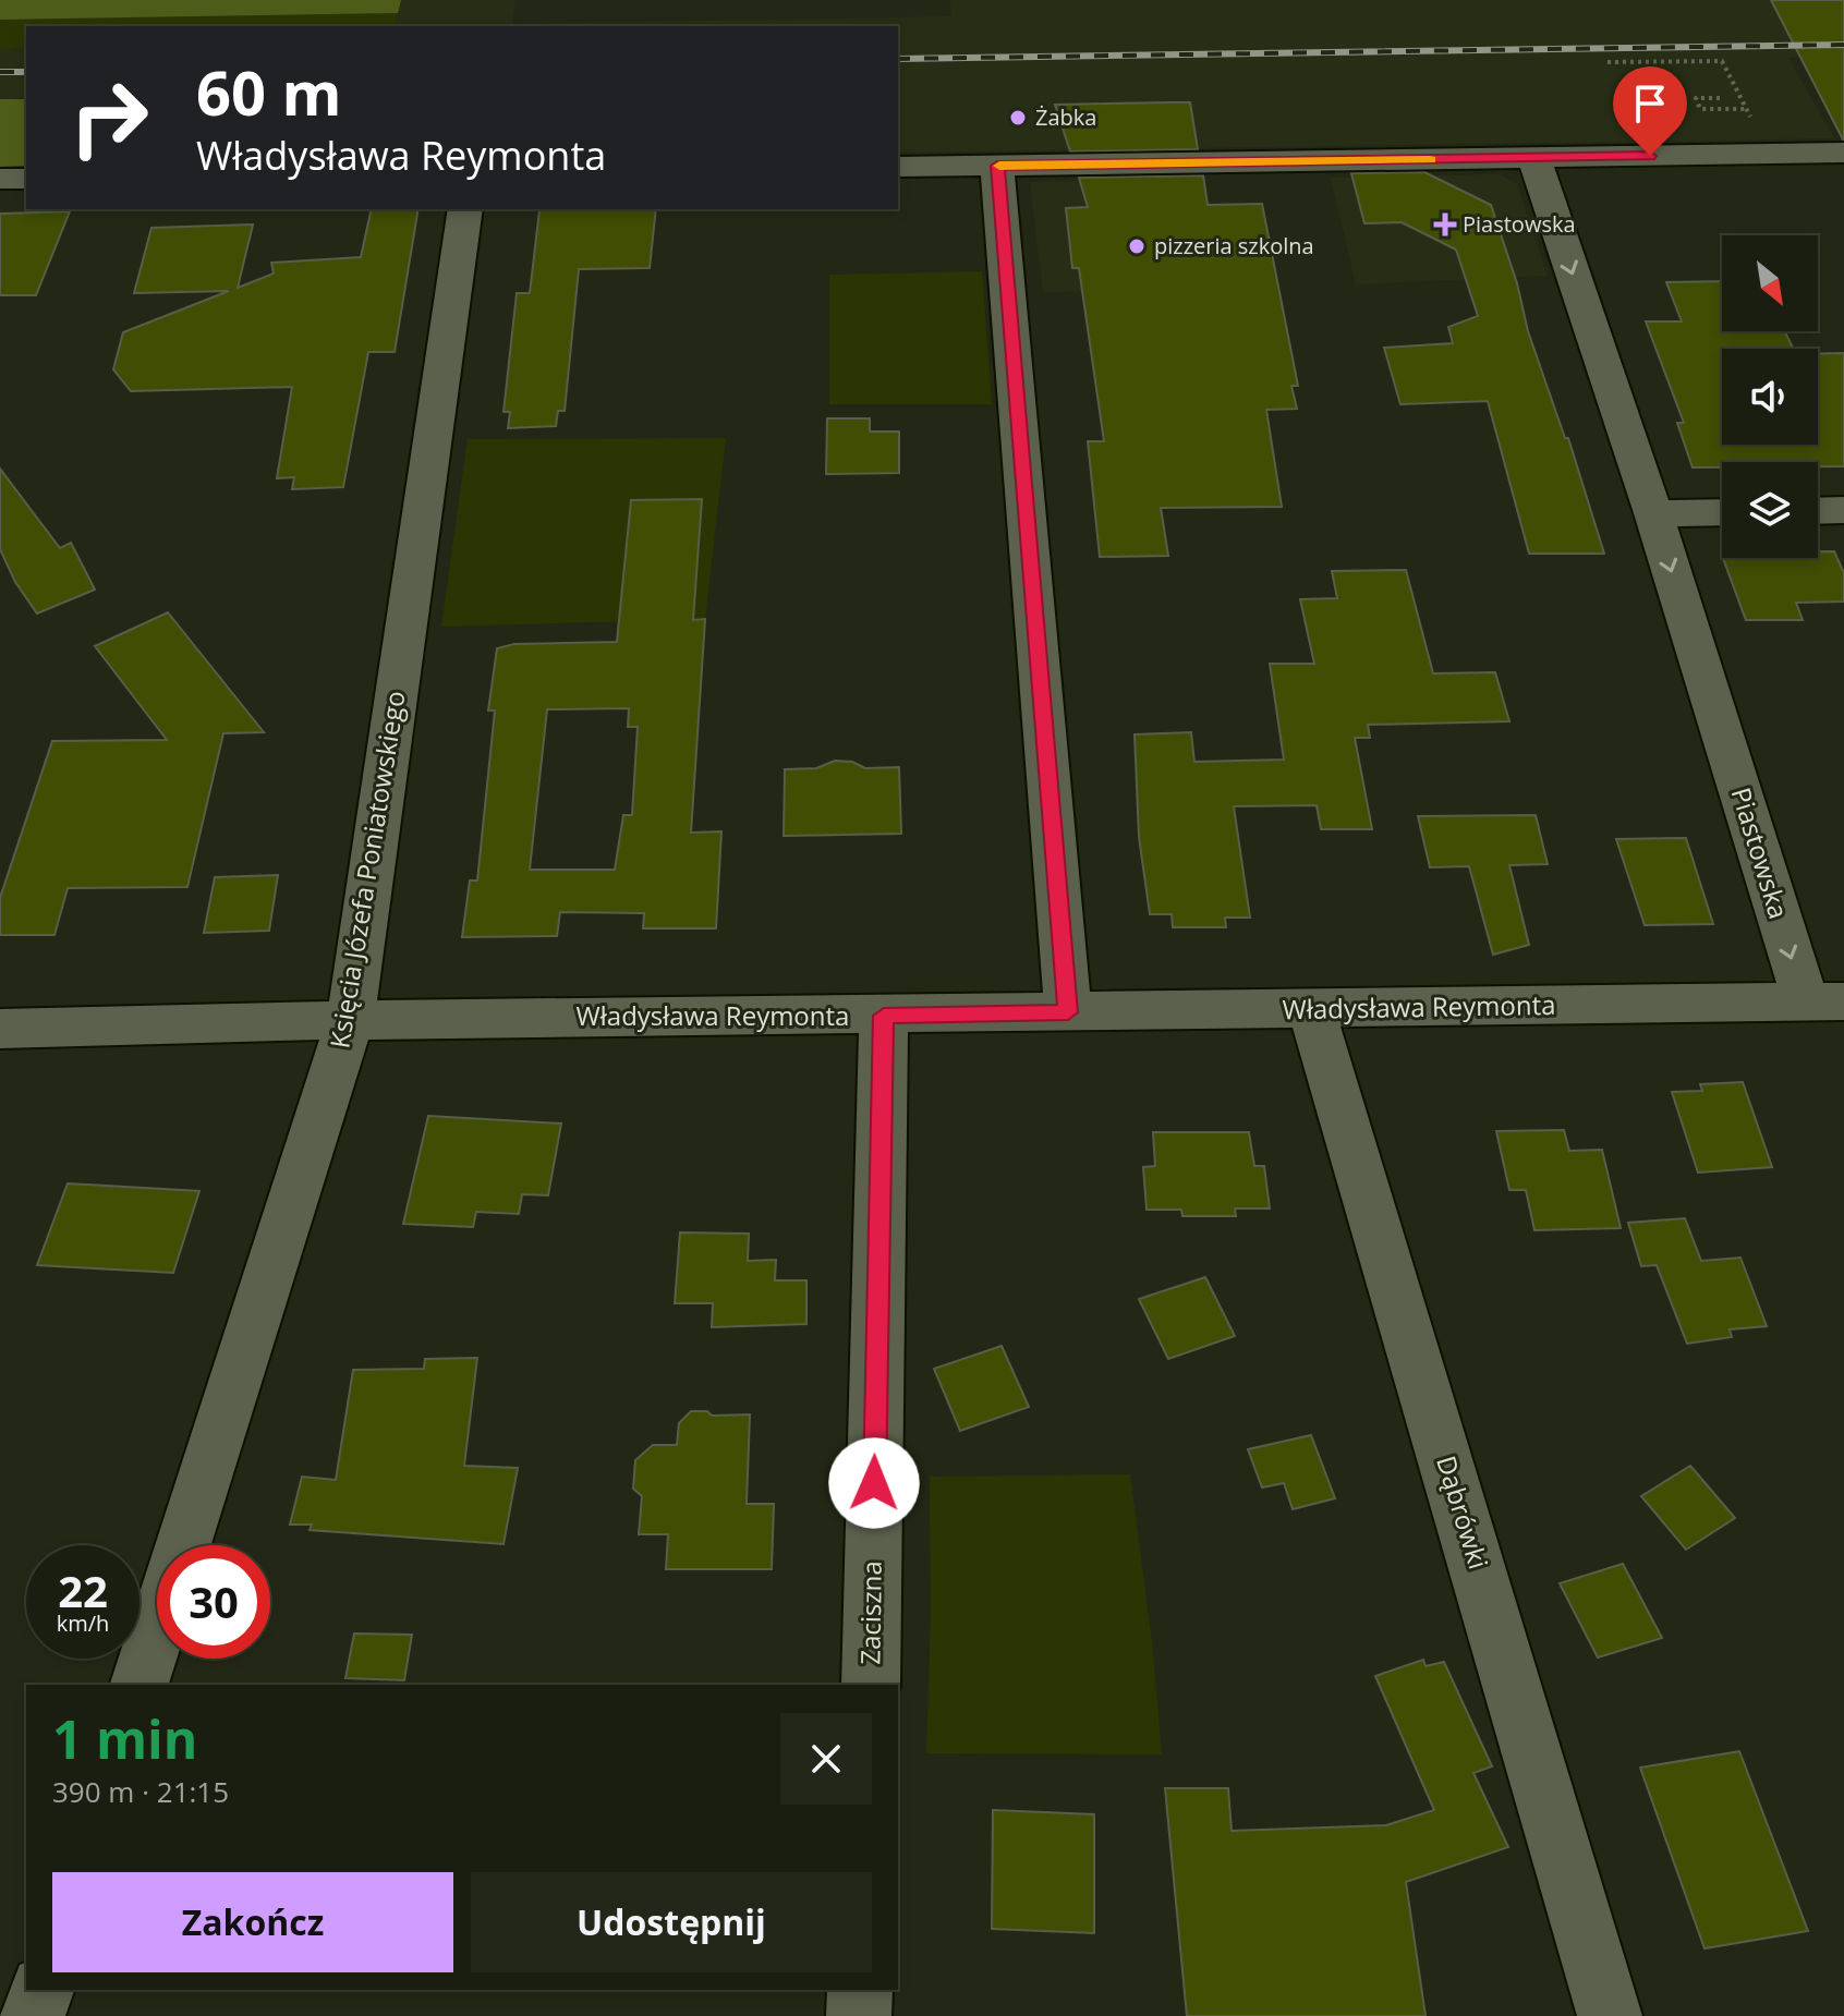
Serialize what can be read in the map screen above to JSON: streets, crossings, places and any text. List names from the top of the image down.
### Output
{
  "streets": {
    "street": [
      "Piastowska",
      "Księcia Józefa Poniatowskiego",
      "Władysława Reymonta",
      "Dąbrówki",
      "Zaciszna"
    ]
  },
  "crossings": [
    ["Piastowska", "Władysława Reymonta"],
    ["Księcia Józefa Poniatowskiego", "Władysława Reymonta"],
    ["Władysława Reymonta", "Dąbrówki"],
    ["Władysława Reymonta", "Zaciszna"]
  ],
  "one_way": ["Piastowska"],
  "places": {
    "other": ["Żabka", "pizzeria szkolna"],
    "health": ["Piastowska"]
  },
  "north": "bottom right",
  "page": {
    "turn": ["60 m", "Władysława Reymonta"],
    "speed": "22 km/h",
    "limit": "30",
    "heading": ["1 min", "390 m · 21:15"],
    "buttons": ["Zakończ", "Udostępnij"]
  }
}
